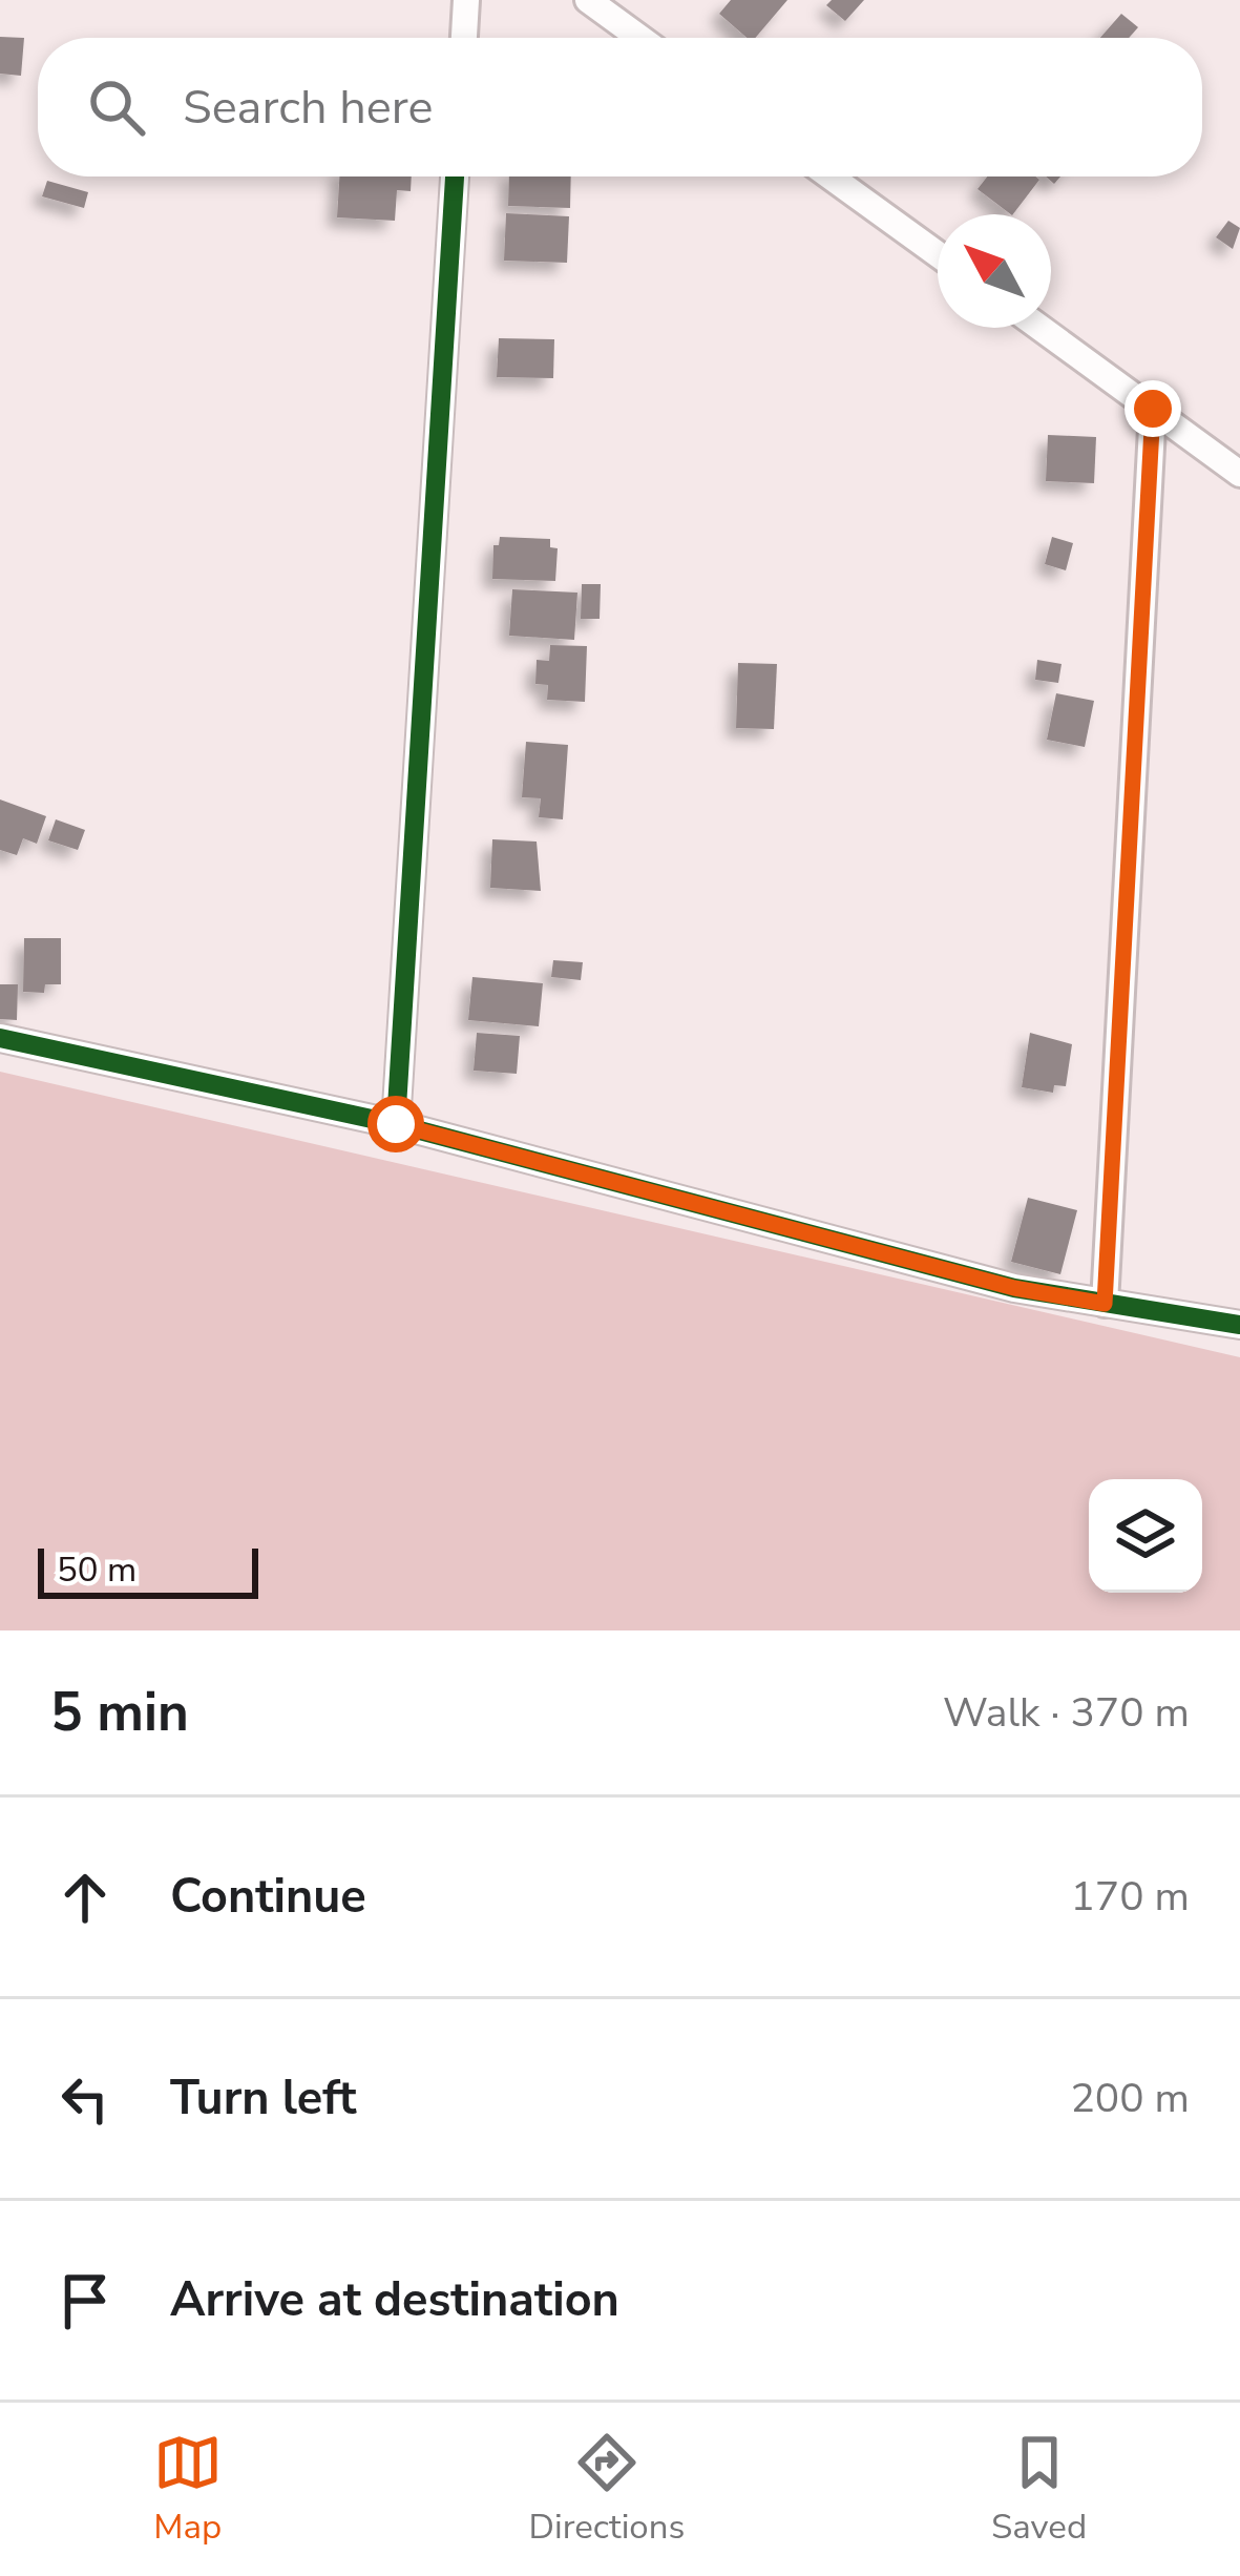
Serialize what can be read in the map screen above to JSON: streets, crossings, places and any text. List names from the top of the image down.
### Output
{
  "scale_bar": "50 m",
  "north": "top left",
  "page": {
    "search": "Search here",
    "scale": "50 m",
    "heading": ["5 min", "Walk · 370 m"],
    "list": [
      ["Continue", "170 m"],
      ["Turn left", "200 m"],
      "Arrive at destination"
    ],
    "nav": ["Map", "Directions", "Saved"]
  }
}
